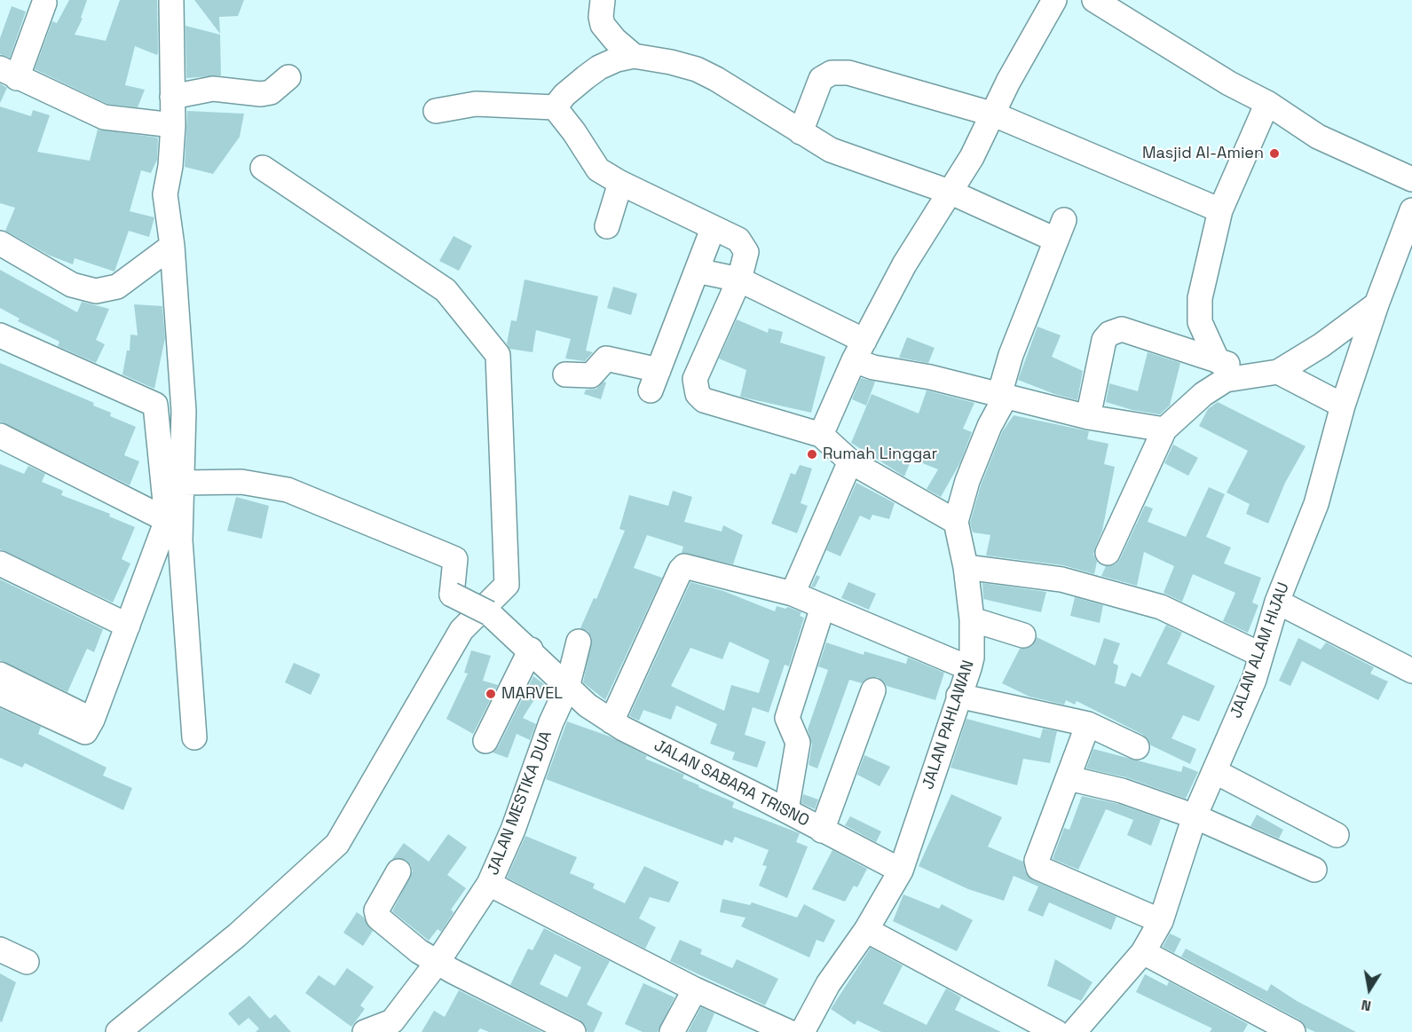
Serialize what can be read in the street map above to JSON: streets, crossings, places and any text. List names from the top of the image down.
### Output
{
  "streets": {
    "street": [
      "JALAN ALAM HIJAU",
      "JALAN PAHLAWAN",
      "JALAN SABARA TRISNO",
      "JALAN MESTIKA DUA"
    ]
  },
  "crossings": [
    ["JALAN PAHLAWAN", "JALAN SABARA TRISNO"],
    ["JALAN SABARA TRISNO", "JALAN MESTIKA DUA"]
  ],
  "places": ["Masjid Al-Amien", "Rumah Linggar", "MARVEL"],
  "north": "bottom"
}
